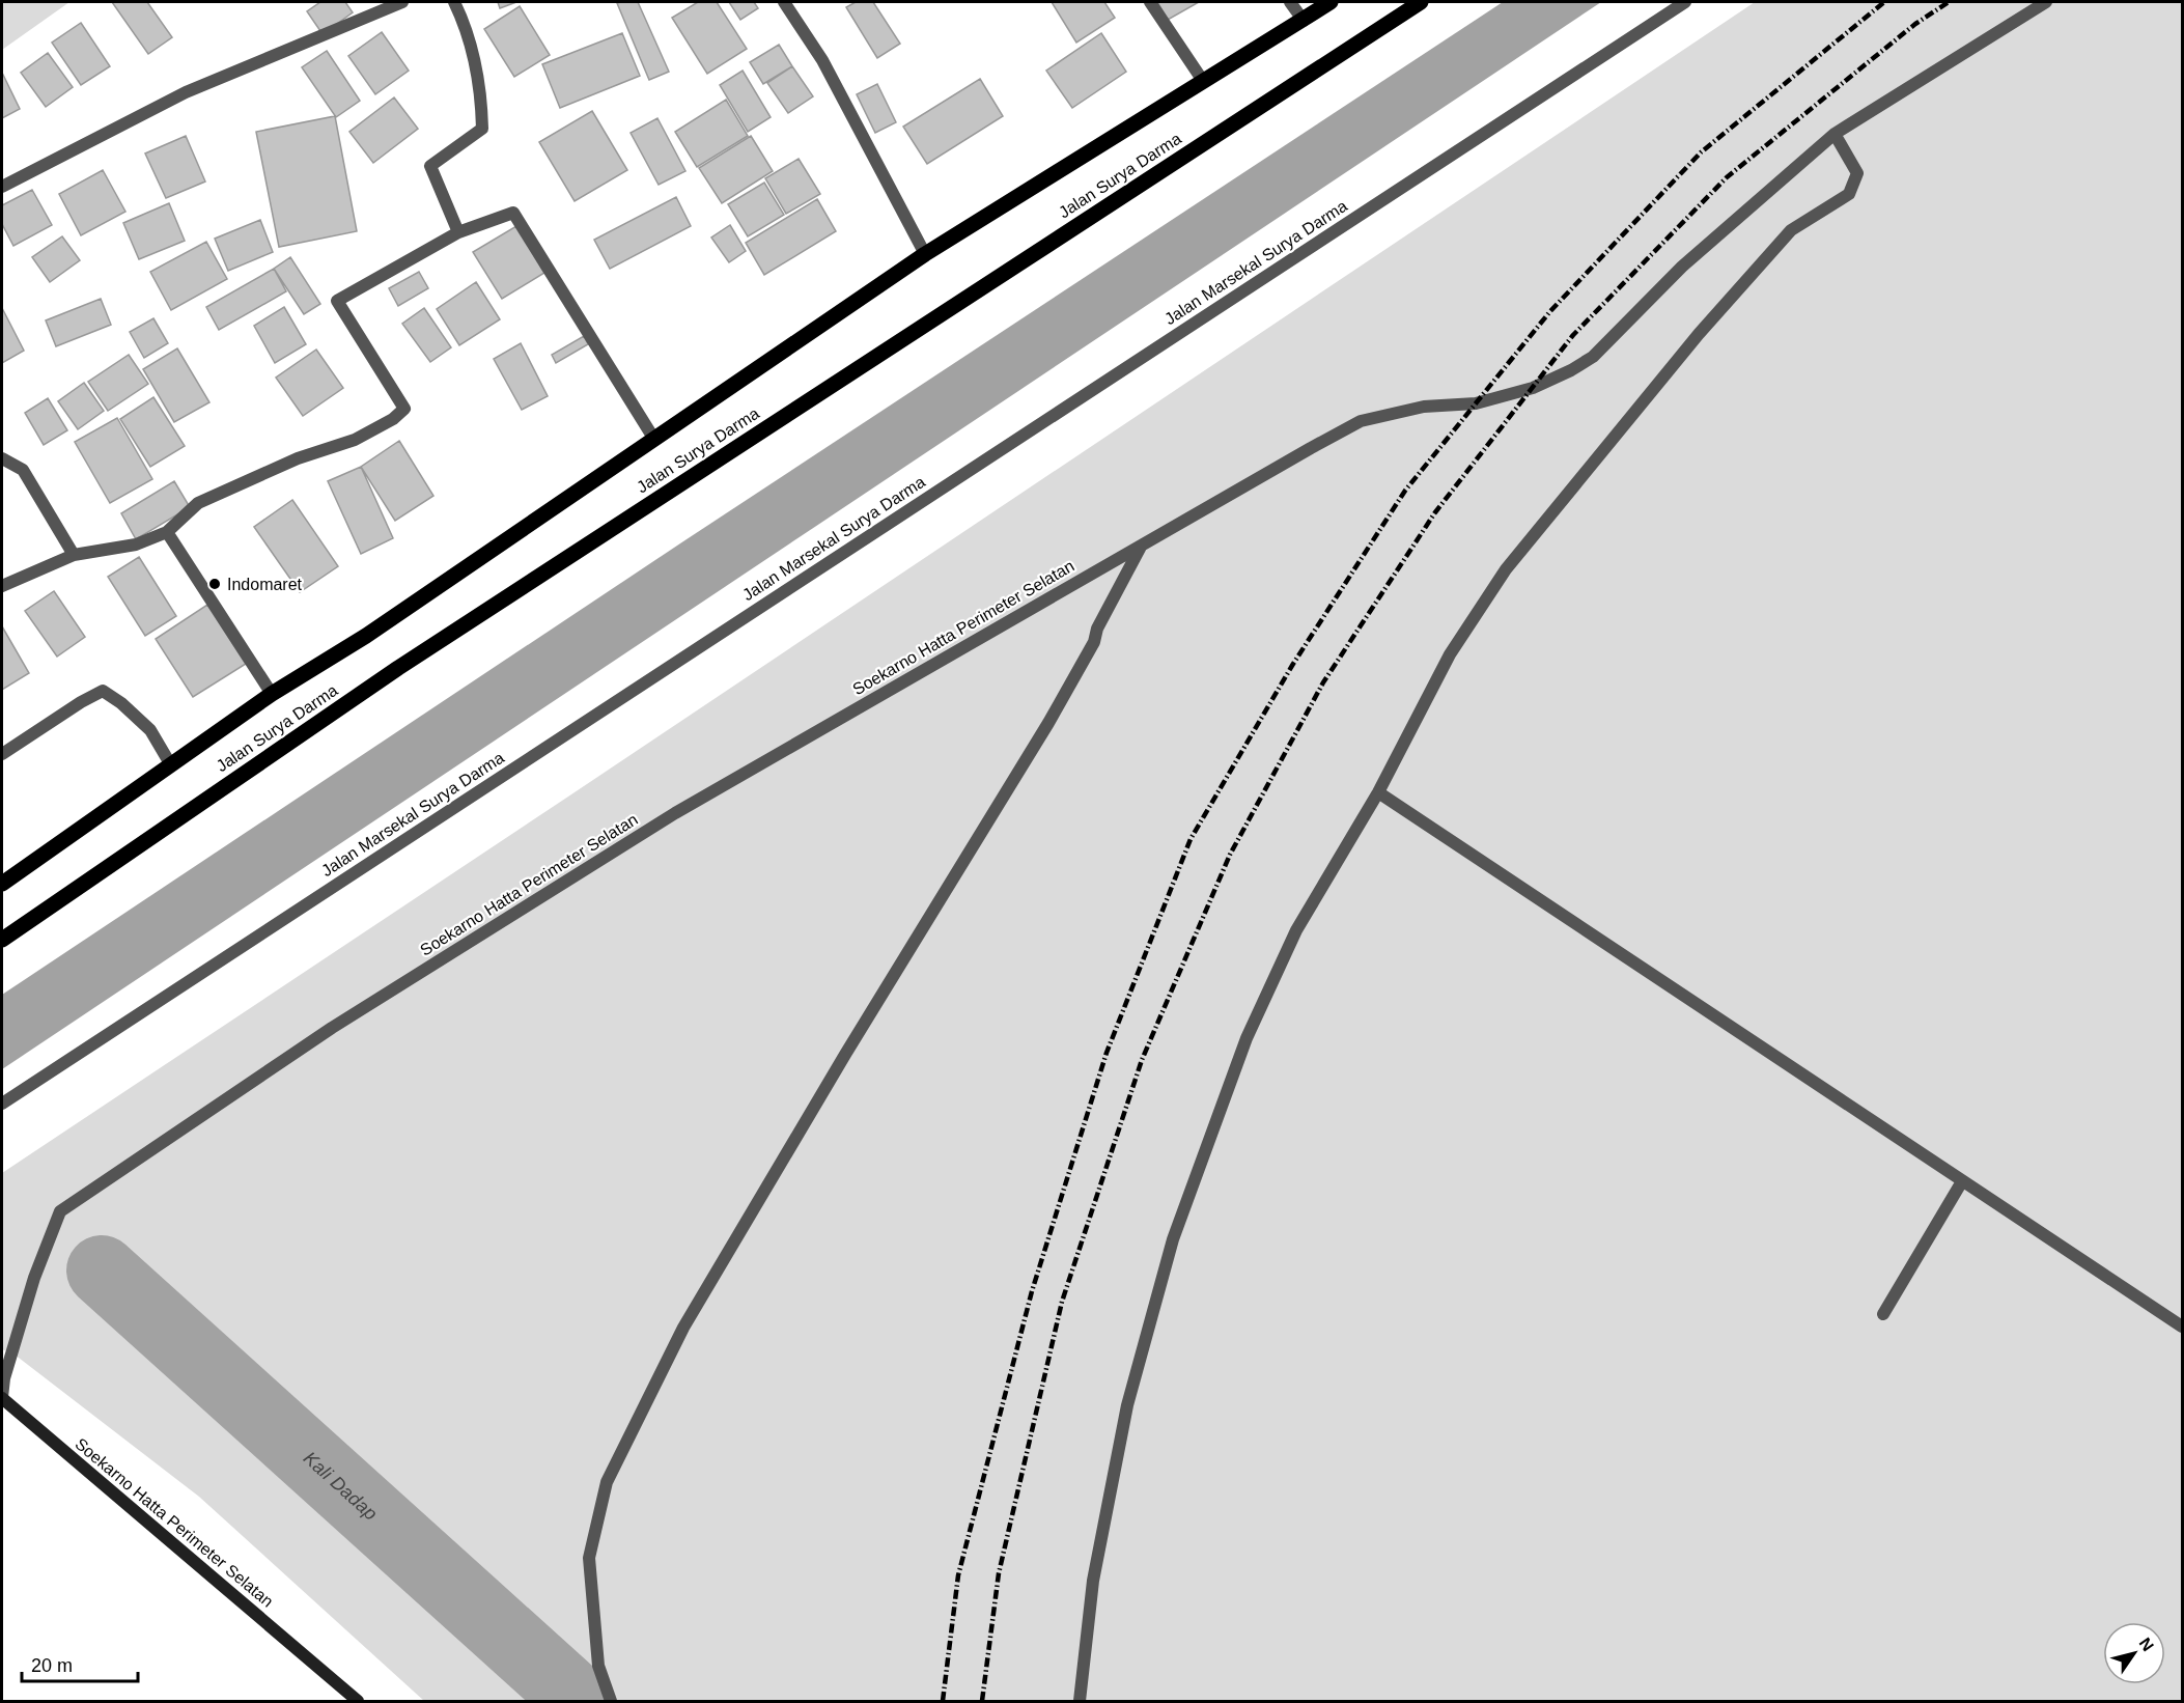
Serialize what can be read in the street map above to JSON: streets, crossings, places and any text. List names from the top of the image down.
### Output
{
  "streets": {
    "main road": ["Jalan Surya Darma", "Soekarno Hatta Perimeter Selatan"],
    "street": ["Jalan Marsekal Surya Darma"]
  },
  "water": ["Kali Dadap"],
  "places": ["Indomaret"],
  "scale_bar": "20 m",
  "north": "top right"
}
